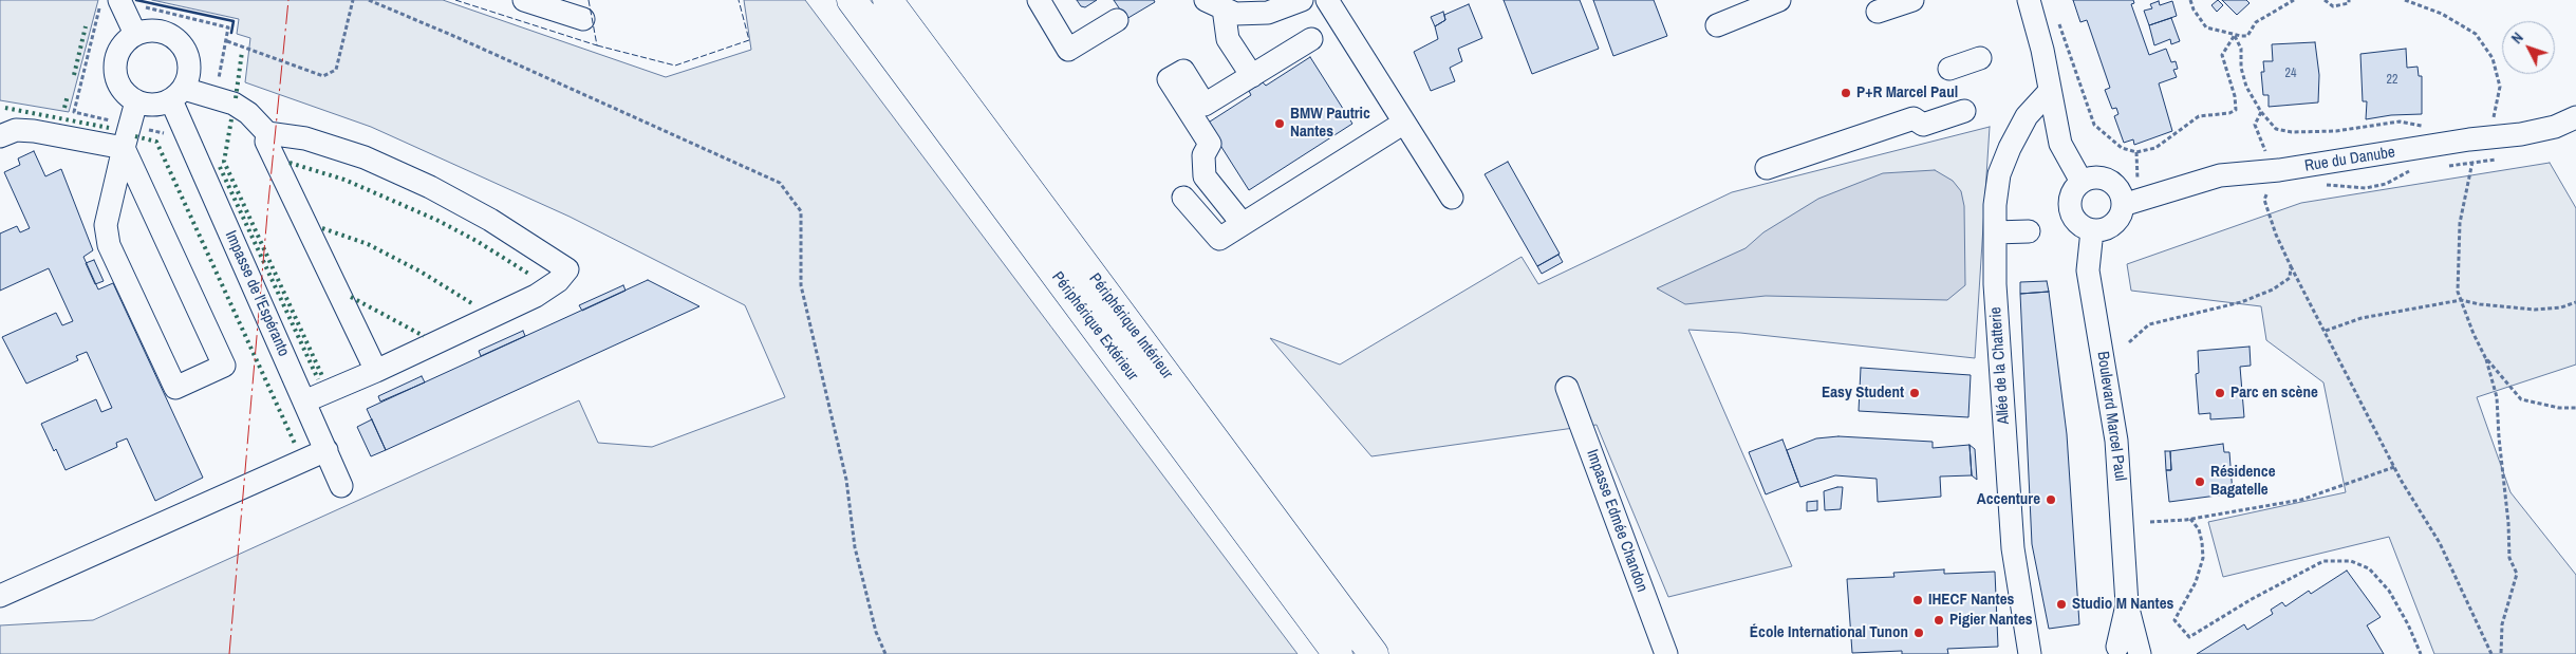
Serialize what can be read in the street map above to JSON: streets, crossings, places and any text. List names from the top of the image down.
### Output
{
  "streets": {
    "highway": ["Périphérique Extérieur", "Périphérique Intérieur"],
    "street": [
      "Rue du Danube",
      "Impasse de l'Espéranto",
      "Allée de la Chatterie",
      "Boulevard Marcel Paul",
      "Impasse Edmée Chandon"
    ]
  },
  "crossings": [
    ["Rue du Danube", "Boulevard Marcel Paul"]
  ],
  "places": [
    "P+R Marcel Paul",
    "BMW Pautric Nantes",
    "Easy Student",
    "Parc en scène",
    "Résidence Bagatelle",
    "Accenture",
    "IHECF Nantes",
    "Studio M Nantes",
    "Pigier Nantes",
    "École International Tunon"
  ],
  "house_numbers": ["24", "22"],
  "north": "top left"
}
